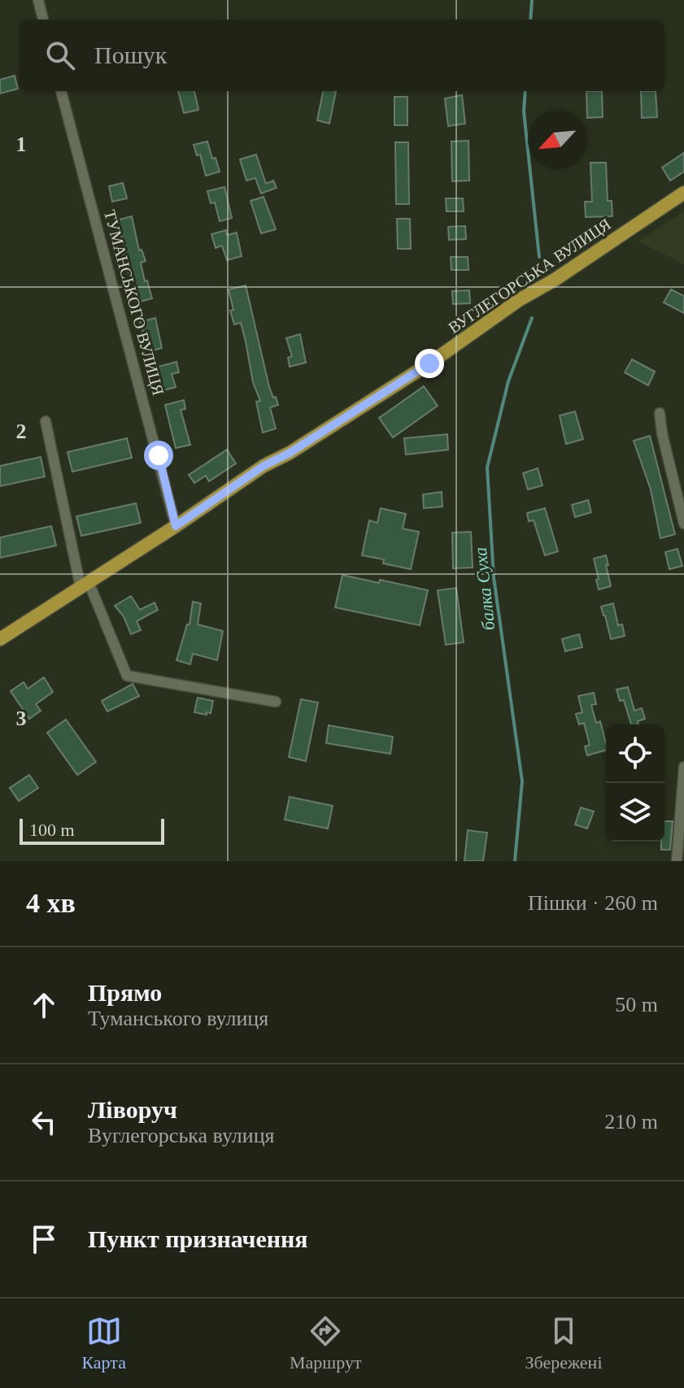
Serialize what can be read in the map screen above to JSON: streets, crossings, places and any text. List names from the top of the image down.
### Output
{
  "streets": {
    "main road": ["ВУГЛЕГОРСЬКА ВУЛИЦЯ"],
    "street": ["ТУМАНСЬКОГО ВУЛИЦЯ"]
  },
  "crossings": [
    ["ВУГЛЕГОРСЬКА ВУЛИЦЯ", "ТУМАНСЬКОГО ВУЛИЦЯ"]
  ],
  "water": ["балка Суха"],
  "scale_bar": "100 m",
  "north": "bottom left",
  "page": {
    "search": "Пошук",
    "scale": "100 m",
    "heading": ["4 хв", "Пішки · 260 m"],
    "list": [
      ["Прямо", "Туманського вулиця", "50 m"],
      ["Ліворуч", "Вуглегорська вулиця", "210 m"],
      "Пункт призначення"
    ],
    "nav": ["Карта", "Маршрут", "Збережені"]
  },
  "grid": {
    "rows": ["1", "2", "3"]
  }
}
